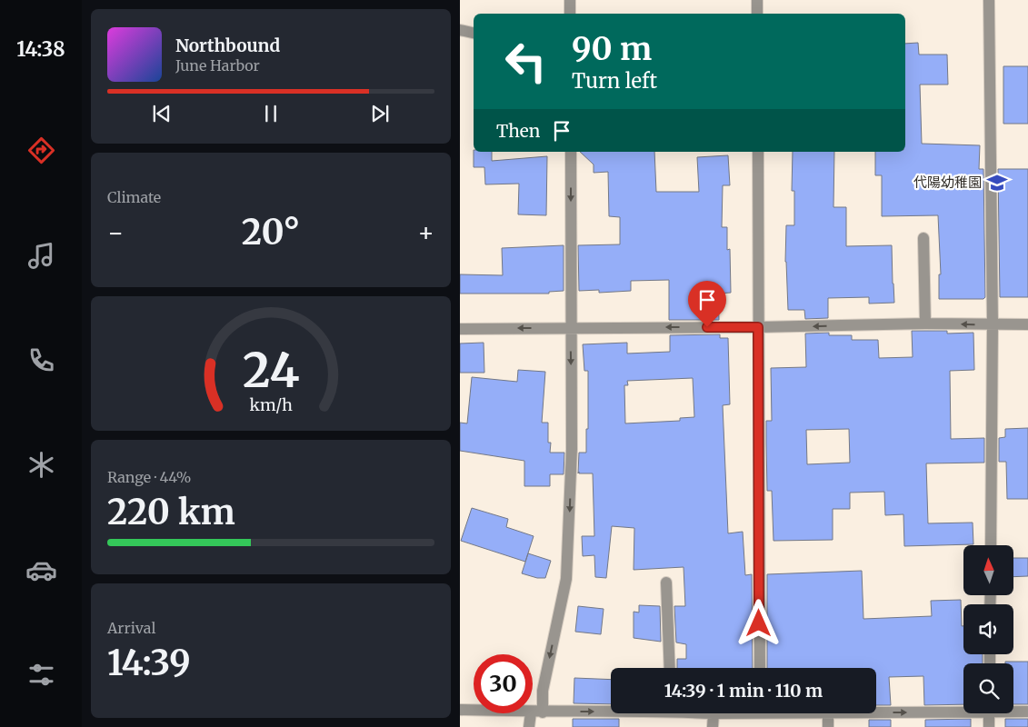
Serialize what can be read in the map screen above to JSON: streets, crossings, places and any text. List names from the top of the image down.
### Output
{
  "places": {
    "school or university": ["代陽幼稚園"]
  },
  "north": "top",
  "page": {
    "tabs": "14:38",
    "turn": ["90 m", "Turn left"],
    "song": ["Northbound", "June Harbor"],
    "then": "Then",
    "tile": [
      "Climate",
      ["Range · 44%", "220 km"],
      ["Arrival", "14:39"]
    ],
    "heat": ["−", "20°", "+"],
    "limit": "30",
    "trip": "14:39 · 1 min · 110 m",
    "gauge": ["24", "km/h"]
  }
}
